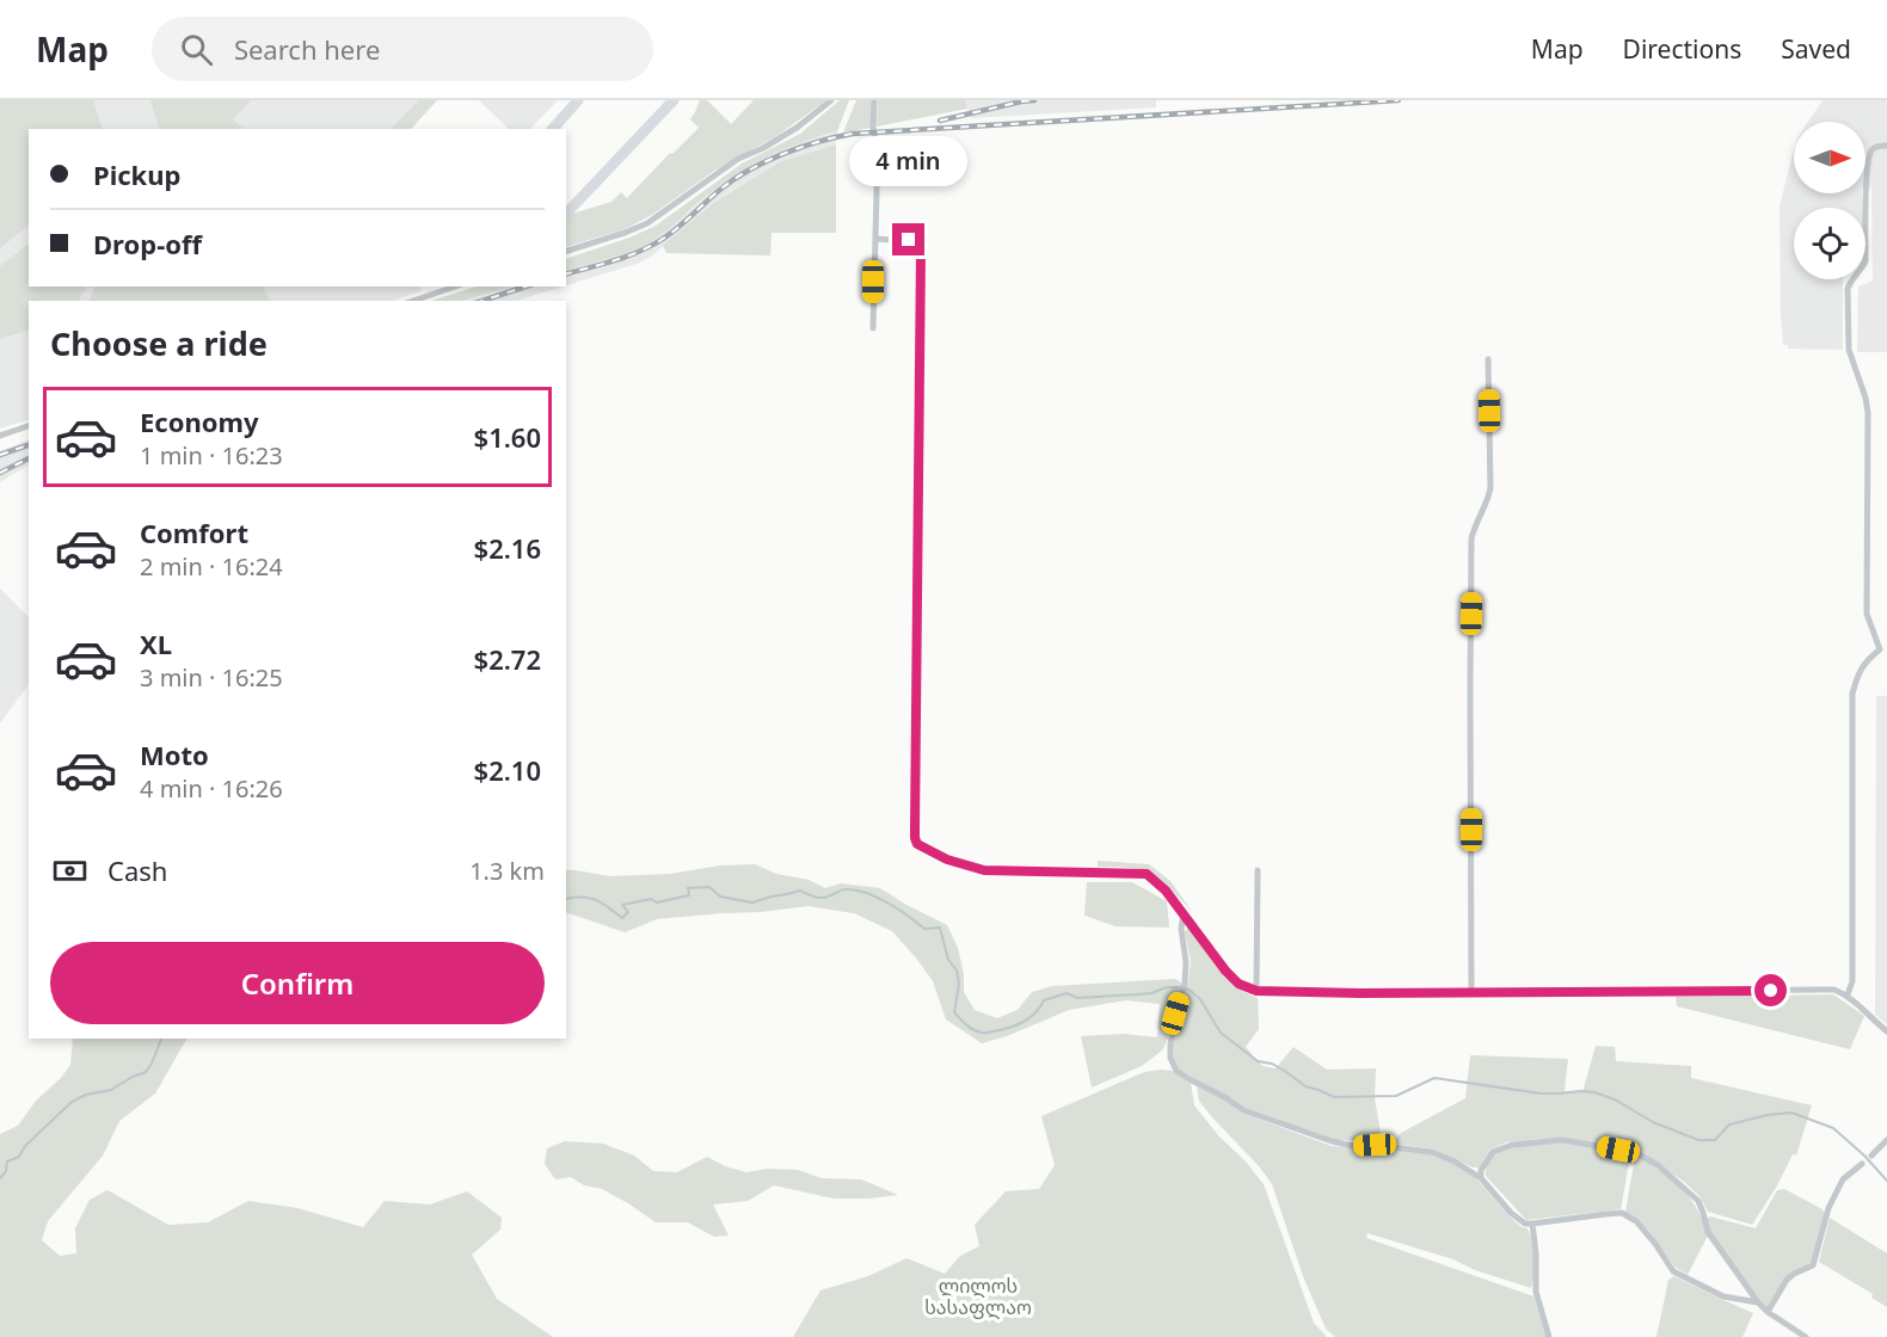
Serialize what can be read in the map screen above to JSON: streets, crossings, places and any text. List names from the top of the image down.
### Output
{
  "parks": ["ლილოს სასაფლაო"],
  "north": "right",
  "page": {
    "header": "Map",
    "search": "Search here",
    "nav": ["Map", "Directions", "Saved"],
    "banner": ["Pickup", "Drop-off"],
    "bubble": "4 min",
    "heading": "Choose a ride",
    "list": [
      {
        "name": "Economy",
        "note": "1 min · 16:23",
        "value": "$1.60"
      },
      {
        "name": "Comfort",
        "note": "2 min · 16:24",
        "value": "$2.16"
      },
      {
        "name": "XL",
        "note": "3 min · 16:25",
        "value": "$2.72"
      },
      {
        "name": "Moto",
        "note": "4 min · 16:26",
        "value": "$2.10"
      }
    ],
    "pay": ["Cash", "1.3 km"],
    "buttons": "Confirm"
  }
}
